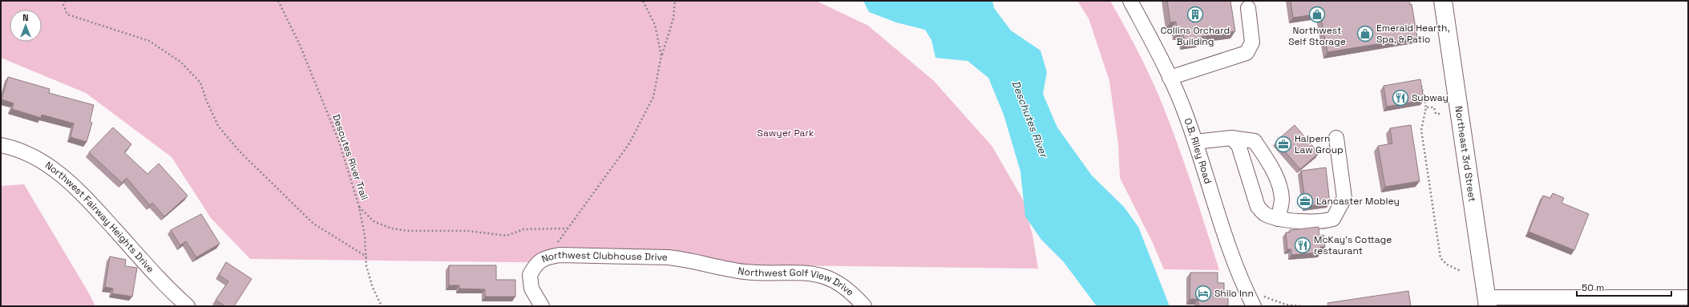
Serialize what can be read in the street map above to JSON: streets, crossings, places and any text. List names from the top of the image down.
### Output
{
  "streets": {
    "main road": ["Northeast 3rd Street"],
    "street": [
      "O.B. Riley Road",
      "Northwest Fairway Heights Drive",
      "Northwest Clubhouse Drive",
      "Northwest Golf View Drive"
    ],
    "path": ["Descutes River Trail"]
  },
  "crossings": [
    ["Northwest Clubhouse Drive", "Northwest Golf View Drive"]
  ],
  "water": ["Deschutes River"],
  "parks": ["Sawyer Park"],
  "places": {
    "building": ["Collins Orchard Building"],
    "shop": ["Northwest Self Storage", "Emerald Hearth, Spa, & Patio"],
    "restaurant": ["Subway", "McKay’s Cottage restaurant"],
    "office": ["Halpern Law Group", "Lancaster Mobley"],
    "hotel": ["Shilo Inn"]
  },
  "scale_bar": "50 m",
  "north": "top"
}
